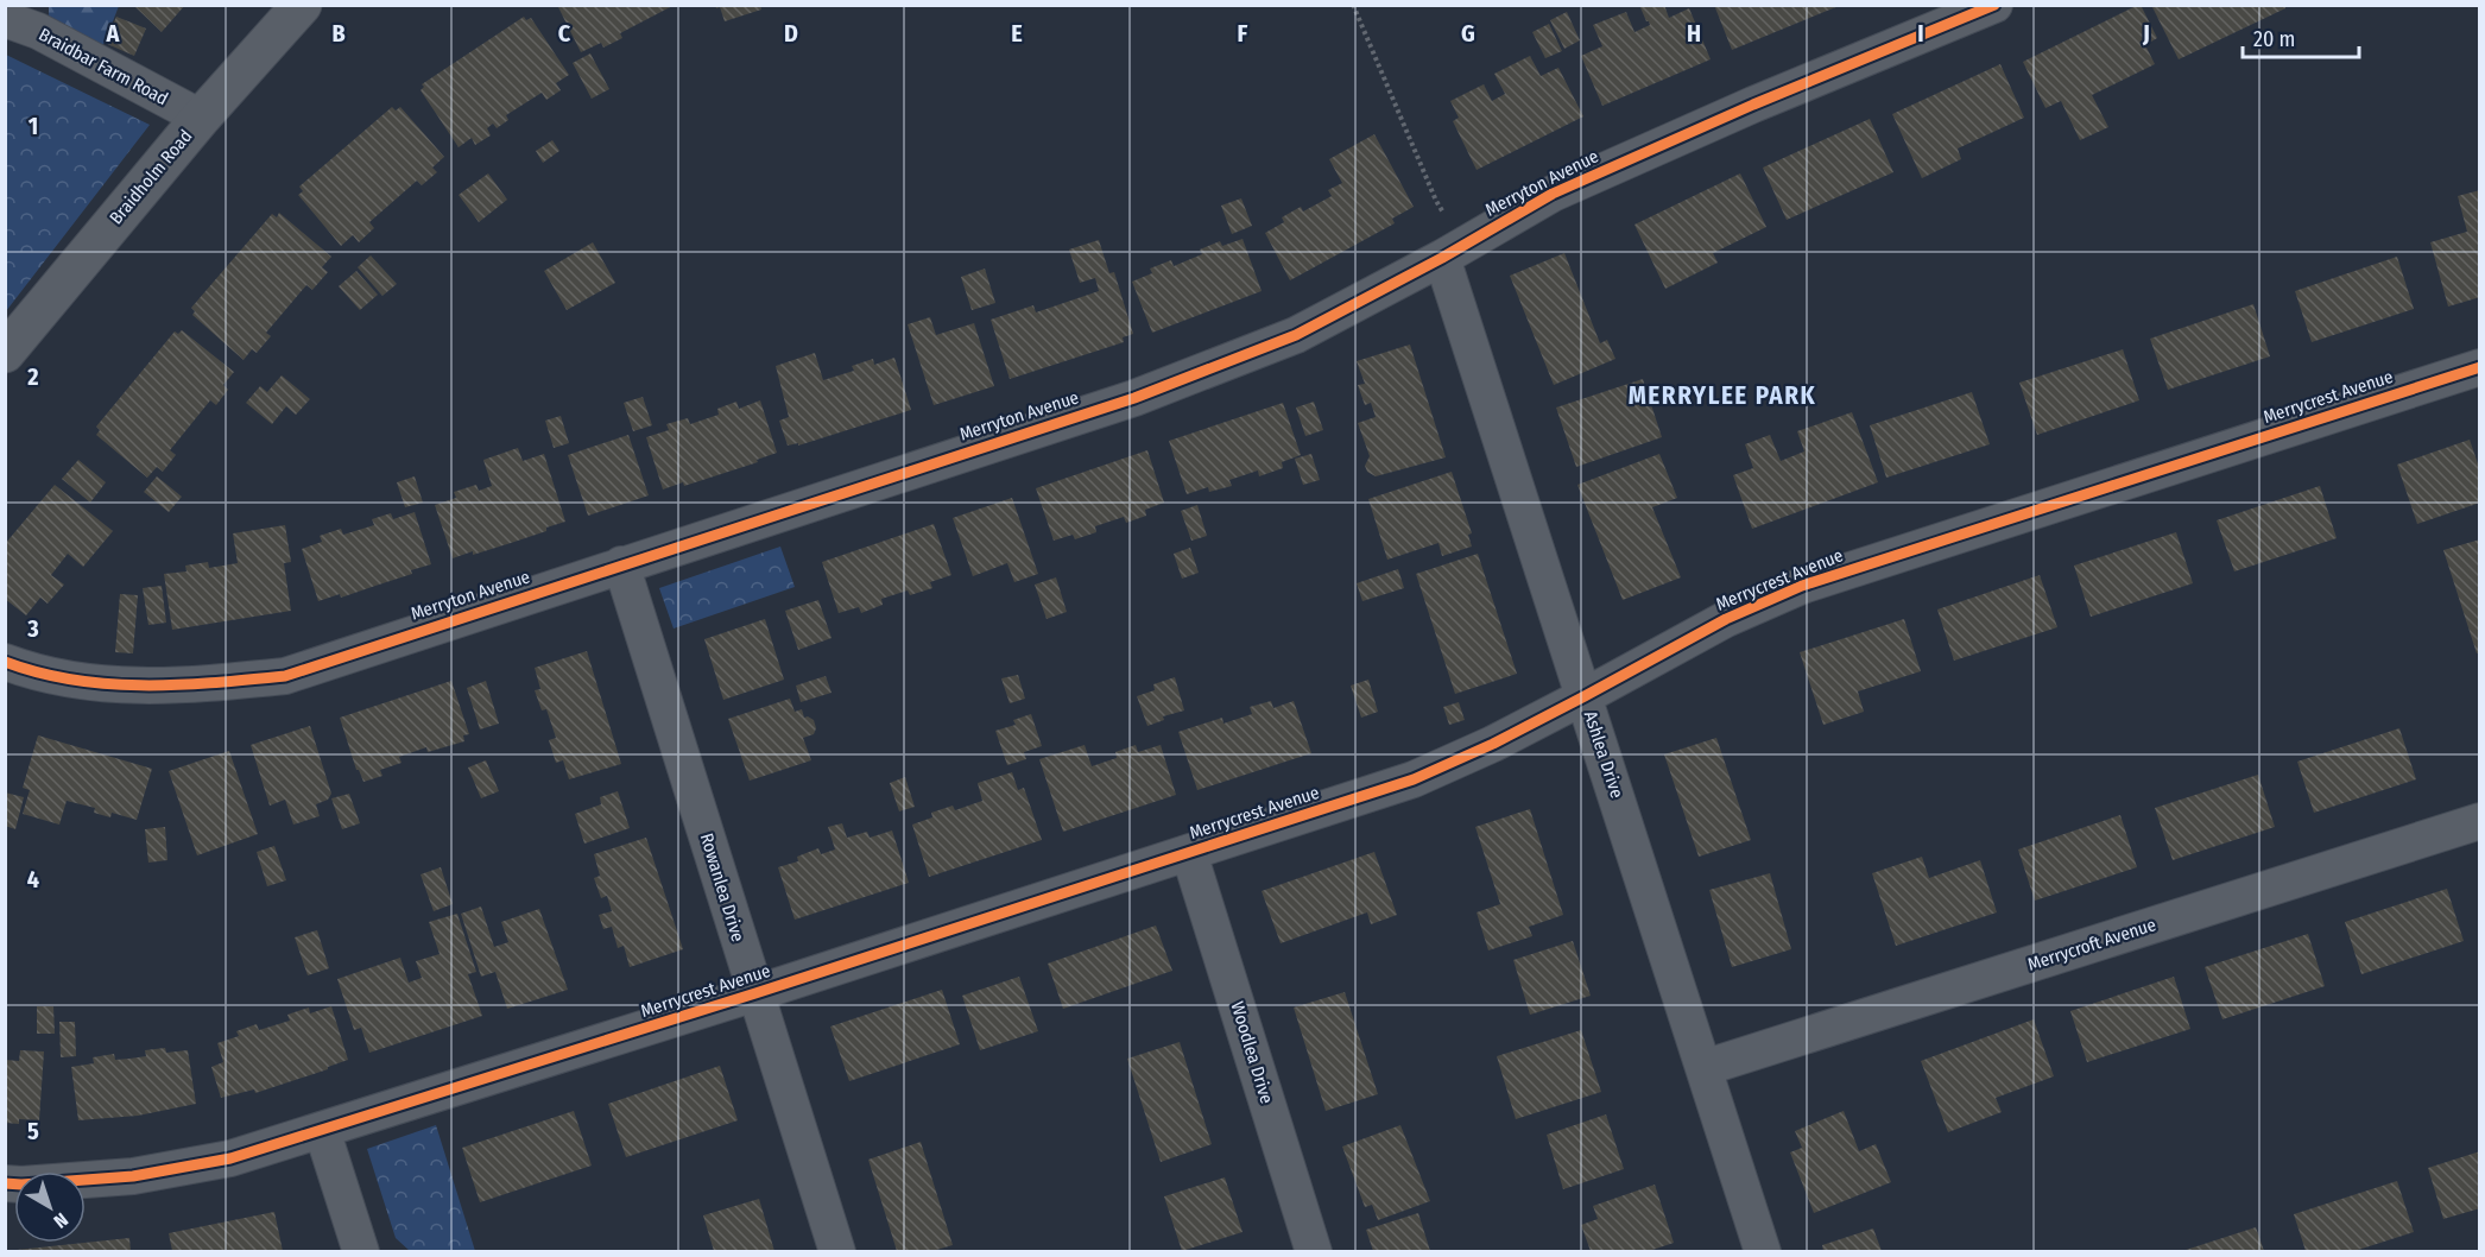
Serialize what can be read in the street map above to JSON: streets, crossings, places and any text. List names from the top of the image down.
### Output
{
  "streets": {
    "street": [
      "Braidbar Farm Road",
      "Braidholm Road",
      "Merryton Avenue",
      "Merrycrest Avenue",
      "Ashlea Drive",
      "Rowanlea Drive",
      "Merrycroft Avenue",
      "Woodlea Drive"
    ]
  },
  "crossings": [
    ["Braidbar Farm Road", "Braidholm Road"],
    ["Merryton Avenue", "Ashlea Drive"],
    ["Merryton Avenue", "Rowanlea Drive"],
    ["Merrycrest Avenue", "Ashlea Drive"],
    ["Merrycrest Avenue", "Rowanlea Drive"],
    ["Merrycrest Avenue", "Woodlea Drive"],
    ["Ashlea Drive", "Merrycroft Avenue"]
  ],
  "districts": ["MERRYLEE PARK"],
  "scale_bar": "20 m",
  "north": "bottom right",
  "grid": {
    "columns": [
      "A",
      "B",
      "C",
      "D",
      "E",
      "F",
      "G",
      "H",
      "I",
      "J"
    ],
    "rows": [
      "1",
      "2",
      "3",
      "4",
      "5"
    ]
  }
}
